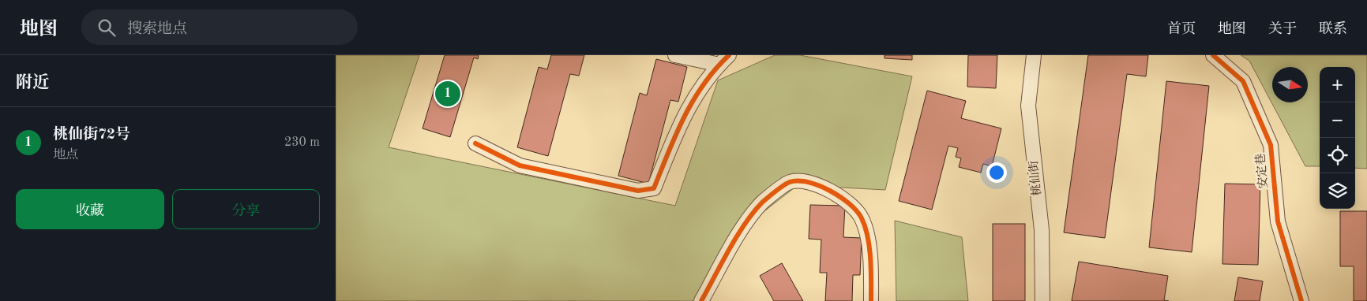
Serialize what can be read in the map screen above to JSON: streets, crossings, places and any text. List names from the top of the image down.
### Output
{
  "streets": {
    "street": ["安定巷", "桃仙街"]
  },
  "north": "right",
  "page": {
    "header": "地图",
    "search": "搜索地点",
    "nav": [
      "首页",
      "地图",
      "关于",
      "联系"
    ],
    "heading": "附近",
    "map_buttons": ["+", "−"],
    "pins": "1",
    "list": [
      {
        "mark": "1",
        "name": "桃仙街72号",
        "note": "地点",
        "value": "230 m"
      }
    ],
    "buttons": ["收藏", "分享"]
  }
}
